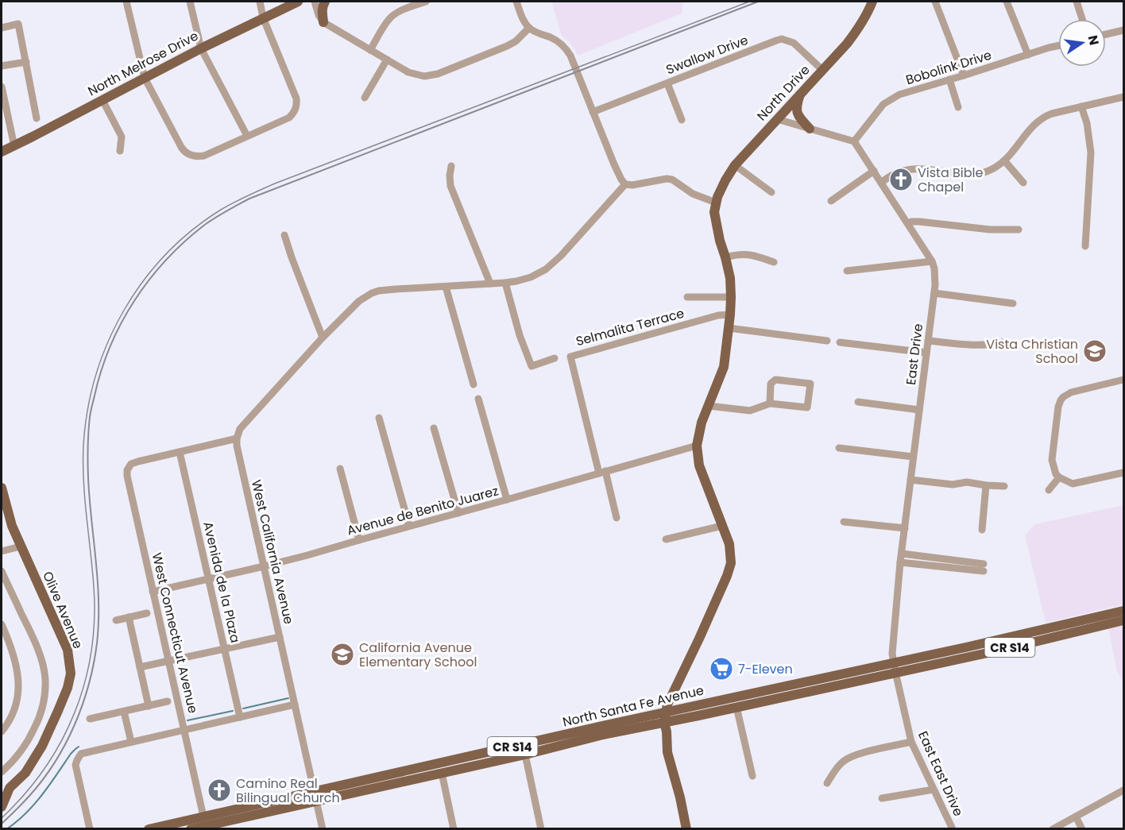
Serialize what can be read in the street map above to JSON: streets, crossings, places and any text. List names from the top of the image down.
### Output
{
  "streets": {
    "main road": [
      "North Melrose Drive",
      "North Drive",
      "Olive Avenue",
      "CR S14",
      "North Santa Fe Avenue"
    ],
    "street": [
      "Swallow Drive",
      "Bobolink Drive",
      "Selmalita Terrace",
      "East Drive",
      "Avenue de Benito Juarez",
      "West California Avenue",
      "Avenida de la Plaza",
      "West Connecticut Avenue",
      "East East Drive"
    ]
  },
  "crossings": [
    ["Swallow Drive", "North Drive"],
    ["Bobolink Drive", "East Drive"],
    ["Selmalita Terrace", "Avenue de Benito Juarez"],
    ["East Drive", "North Santa Fe Avenue"],
    ["East Drive", "East East Drive"],
    ["Avenue de Benito Juarez", "West California Avenue"],
    ["Avenue de Benito Juarez", "Avenida de la Plaza"],
    ["Avenue de Benito Juarez", "West Connecticut Avenue"],
    ["West California Avenue", "North Santa Fe Avenue"],
    ["Avenida de la Plaza", "West Connecticut Avenue"],
    ["West Connecticut Avenue", "North Santa Fe Avenue"],
    ["North Santa Fe Avenue", "East East Drive"]
  ],
  "places": {
    "church": ["Vista Bible Chapel", "Camino Real Bilingual Church"],
    "school or university": ["Vista Christian School", "California Avenue Elementary School"],
    "supermarket": ["7-Eleven"]
  },
  "north": "right"
}
